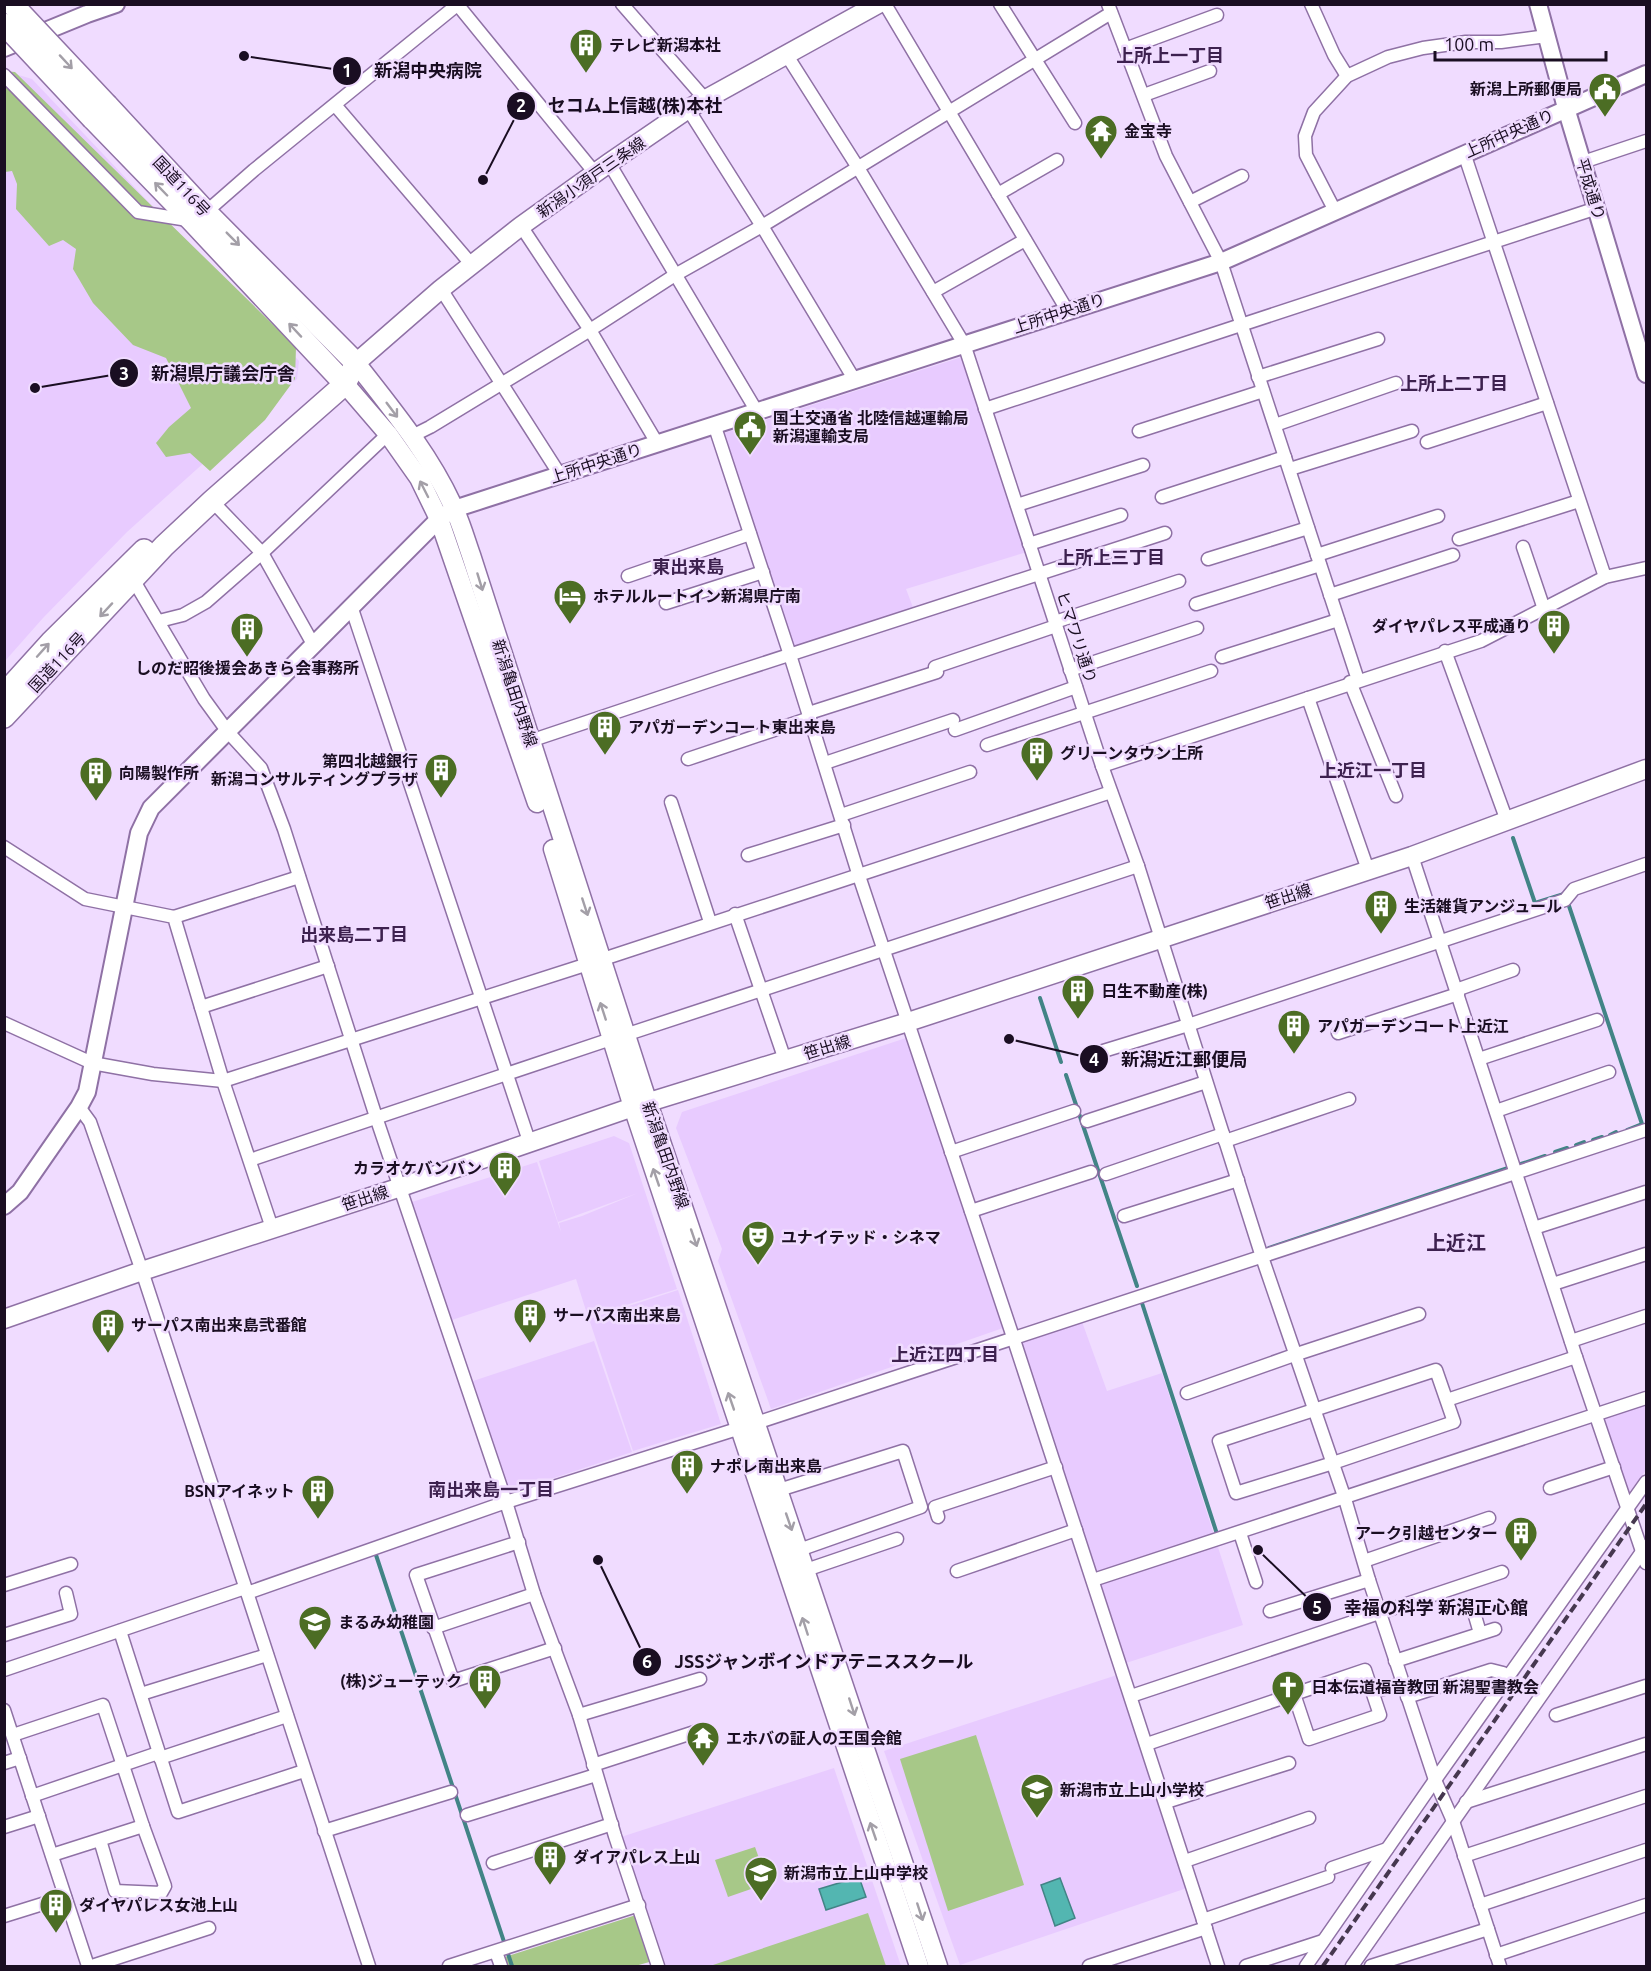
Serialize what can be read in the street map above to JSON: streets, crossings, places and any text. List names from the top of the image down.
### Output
{
  "streets": {
    "highway": ["国道116号"],
    "main road": ["新潟小須戸三条線", "新潟亀田内野線", "笹出線"],
    "street": ["上所中央通り", "平成通り", "ヒマワリ通り"]
  },
  "crossings": [
    ["上所中央通り", "平成通り"],
    ["上所中央通り", "ヒマワリ通り"],
    ["上所中央通り", "新潟亀田内野線"],
    ["新潟小須戸三条線", "国道116号"],
    ["新潟小須戸三条線", "ヒマワリ通り"],
    ["新潟小須戸三条線", "新潟亀田内野線"],
    ["国道116号", "新潟亀田内野線"],
    ["ヒマワリ通り", "笹出線"],
    ["新潟亀田内野線", "笹出線"]
  ],
  "districts": [
    "上所上一丁目",
    "上所上二丁目",
    "上所上三丁目",
    "東出来島",
    "上近江一丁目",
    "出来島二丁目",
    "上近江",
    "上近江四丁目",
    "南出来島一丁目"
  ],
  "places": {
    "other": [
      "新潟中央病院",
      "セコム上信越(株)本社",
      "新潟県庁議会庁舎",
      "新潟近江郵便局",
      "幸福の科学 新潟正心館",
      "JSSジャンボインドアテニススクール"
    ],
    "building": [
      "テレビ新潟本社",
      "ダイヤパレス平成通り",
      "しのだ昭後援会あきら会事務所",
      "アパガーデンコート東出来島",
      "グリーンタウン上所",
      "第四北越銀行 新潟コンサルティングプラザ",
      "向陽製作所",
      "生活雑貨アンジュール",
      "日生不動産(株)",
      "アパガーデンコート上近江",
      "カラオケバンバン",
      "サーパス南出来島",
      "サーパス南出来島弐番館",
      "ナポレ南出来島",
      "BSNアイネット",
      "アーク引越センター",
      "(株)ジューテック",
      "ダイアパレス上山",
      "ダイヤパレス女池上山"
    ],
    "public building": ["新潟上所郵便局", "国土交通省 北陸信越運輸局 新潟運輸支局"],
    "temple": ["金宝寺", "エホバの証人の王国会館"],
    "hotel": ["ホテルルートイン新潟県庁南"],
    "theatre": ["ユナイテッド・シネマ"],
    "school or university": ["まるみ幼稚園", "新潟市立上山小学校", "新潟市立上山中学校"],
    "church": ["日本伝道福音教団 新潟聖書教会"]
  },
  "scale_bar": "100 m"
}
